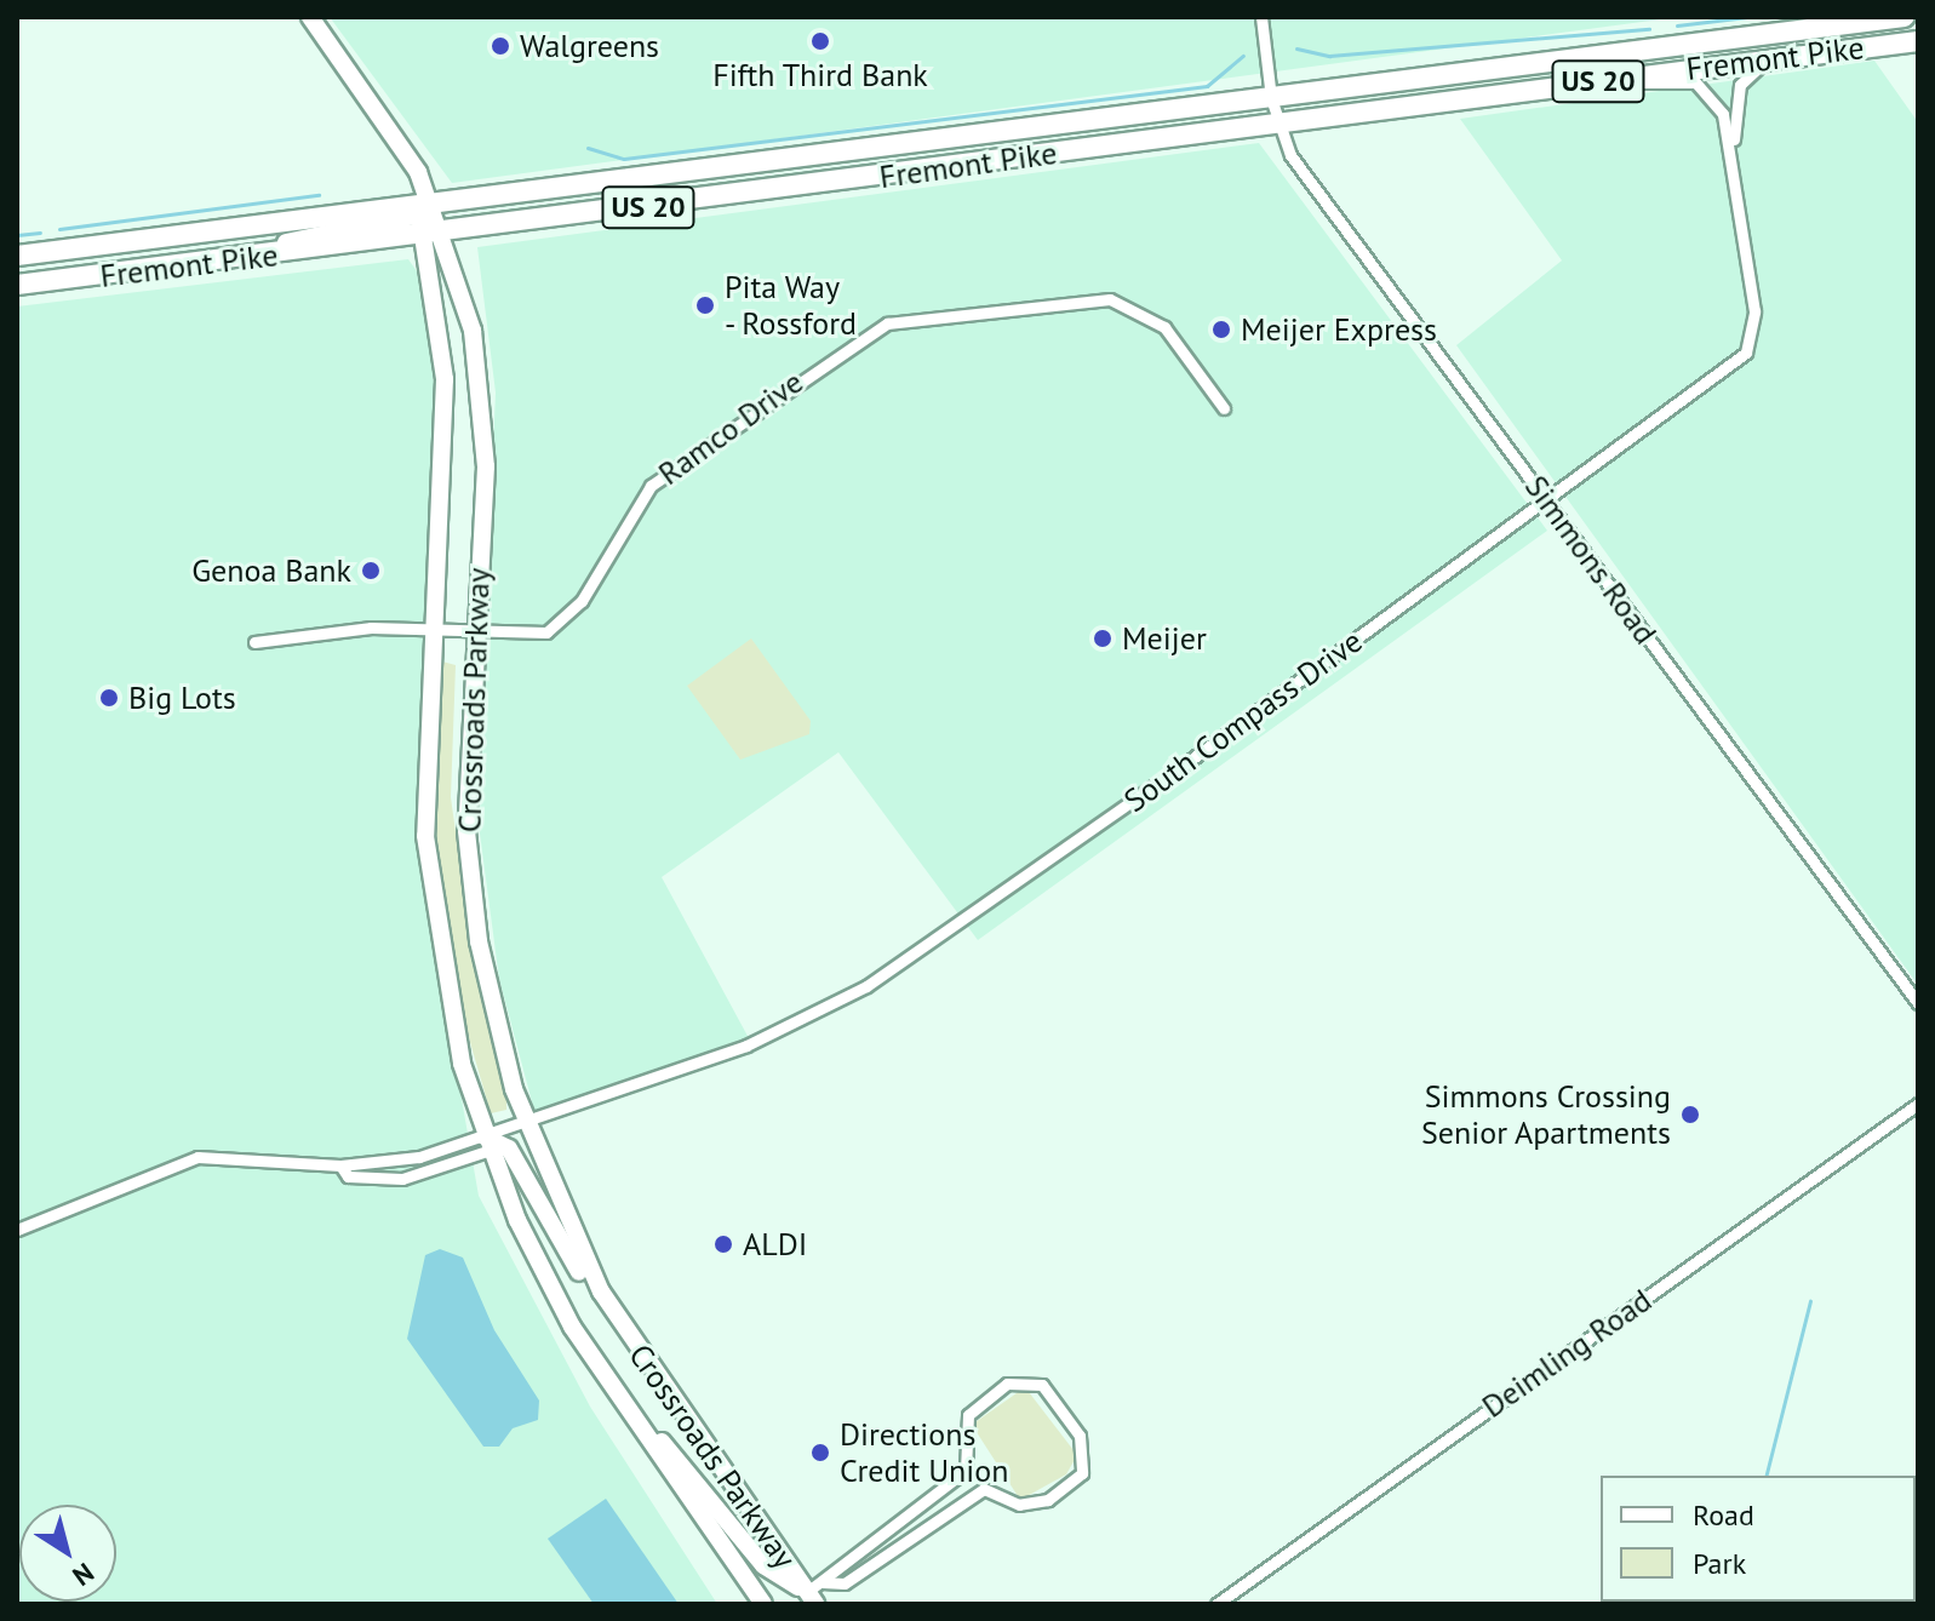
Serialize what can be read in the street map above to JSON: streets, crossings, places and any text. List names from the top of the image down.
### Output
{
  "streets": {
    "highway": ["Fremont Pike", "US 20"],
    "street": [
      "Ramco Drive",
      "Simmons Road",
      "Crossroads Parkway",
      "South Compass Drive",
      "Deimling Road"
    ]
  },
  "crossings": [
    ["Fremont Pike", "Simmons Road"],
    ["Fremont Pike", "Crossroads Parkway"],
    ["Fremont Pike", "South Compass Drive"],
    ["Ramco Drive", "Crossroads Parkway"],
    ["Simmons Road", "South Compass Drive"],
    ["Crossroads Parkway", "South Compass Drive"]
  ],
  "places": [
    "Fifth Third Bank",
    "Walgreens",
    "Pita Way - Rossford",
    "Meijer Express",
    "Genoa Bank",
    "Meijer",
    "Big Lots",
    "Simmons Crossing Senior Apartments",
    "ALDI",
    "Directions Credit Union"
  ],
  "legend": ["Road", "Park"],
  "north": "bottom right"
}
